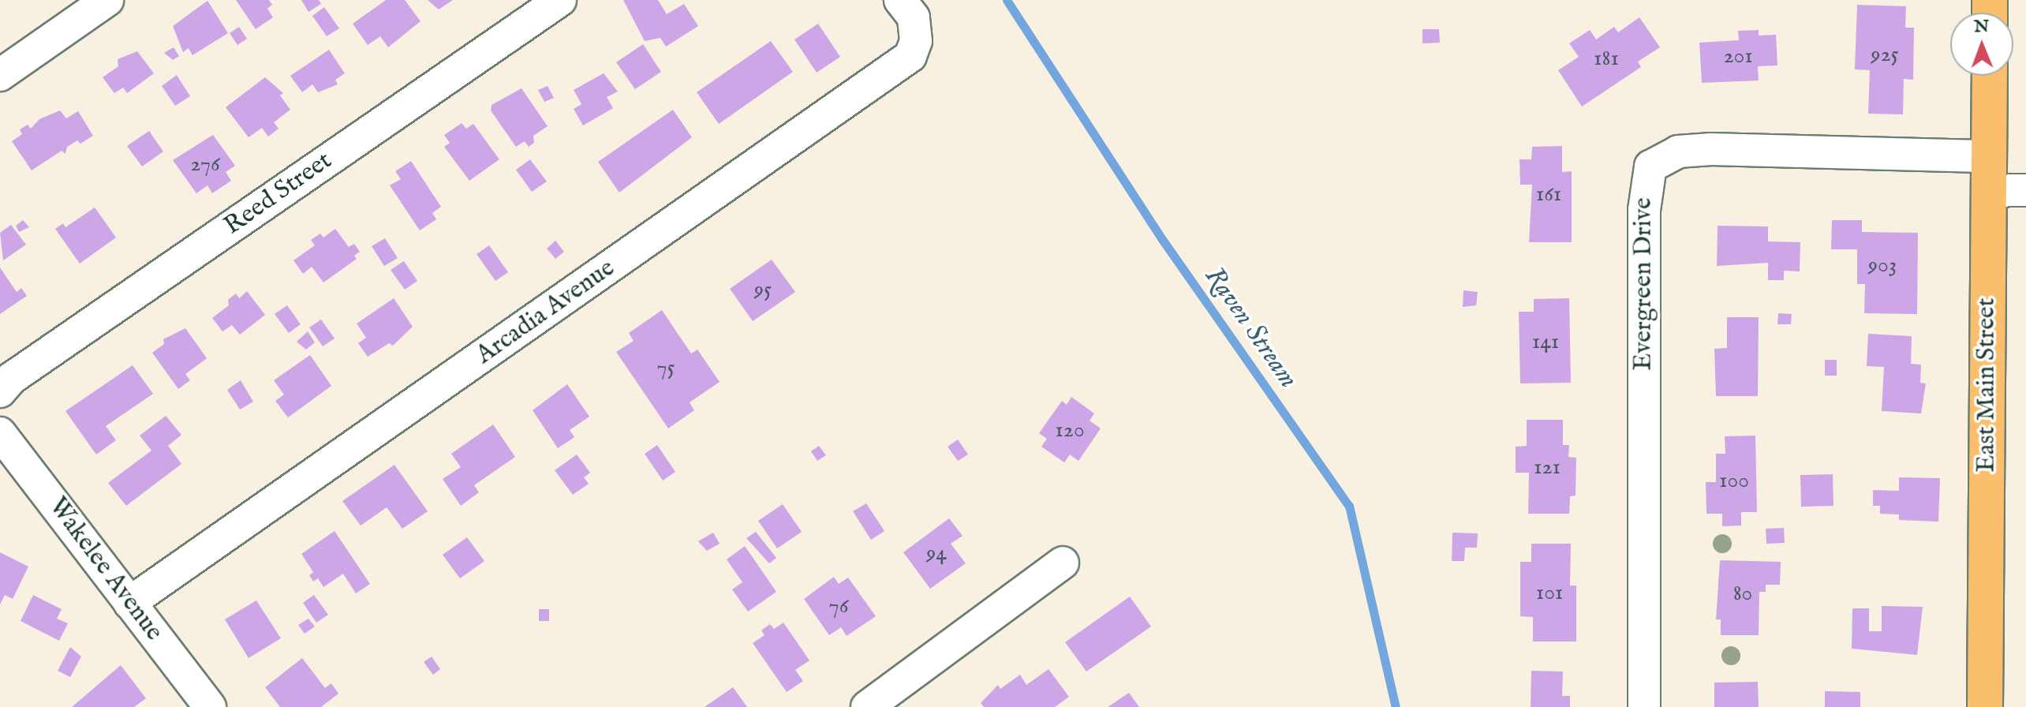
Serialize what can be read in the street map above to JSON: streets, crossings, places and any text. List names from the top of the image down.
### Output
{
  "streets": {
    "main road": ["East Main Street"],
    "street": [
      "Reed Street",
      "Evergreen Drive",
      "Arcadia Avenue",
      "Wakelee Avenue"
    ]
  },
  "crossings": [
    ["Evergreen Drive", "East Main Street"],
    ["Arcadia Avenue", "Wakelee Avenue"]
  ],
  "water": ["Raven Stream"],
  "house_numbers": [
    "925",
    "201",
    "181",
    "276",
    "161",
    "903",
    "95",
    "141",
    "75",
    "120",
    "121",
    "100",
    "94",
    "101",
    "80",
    "76"
  ],
  "north": "top"
}
